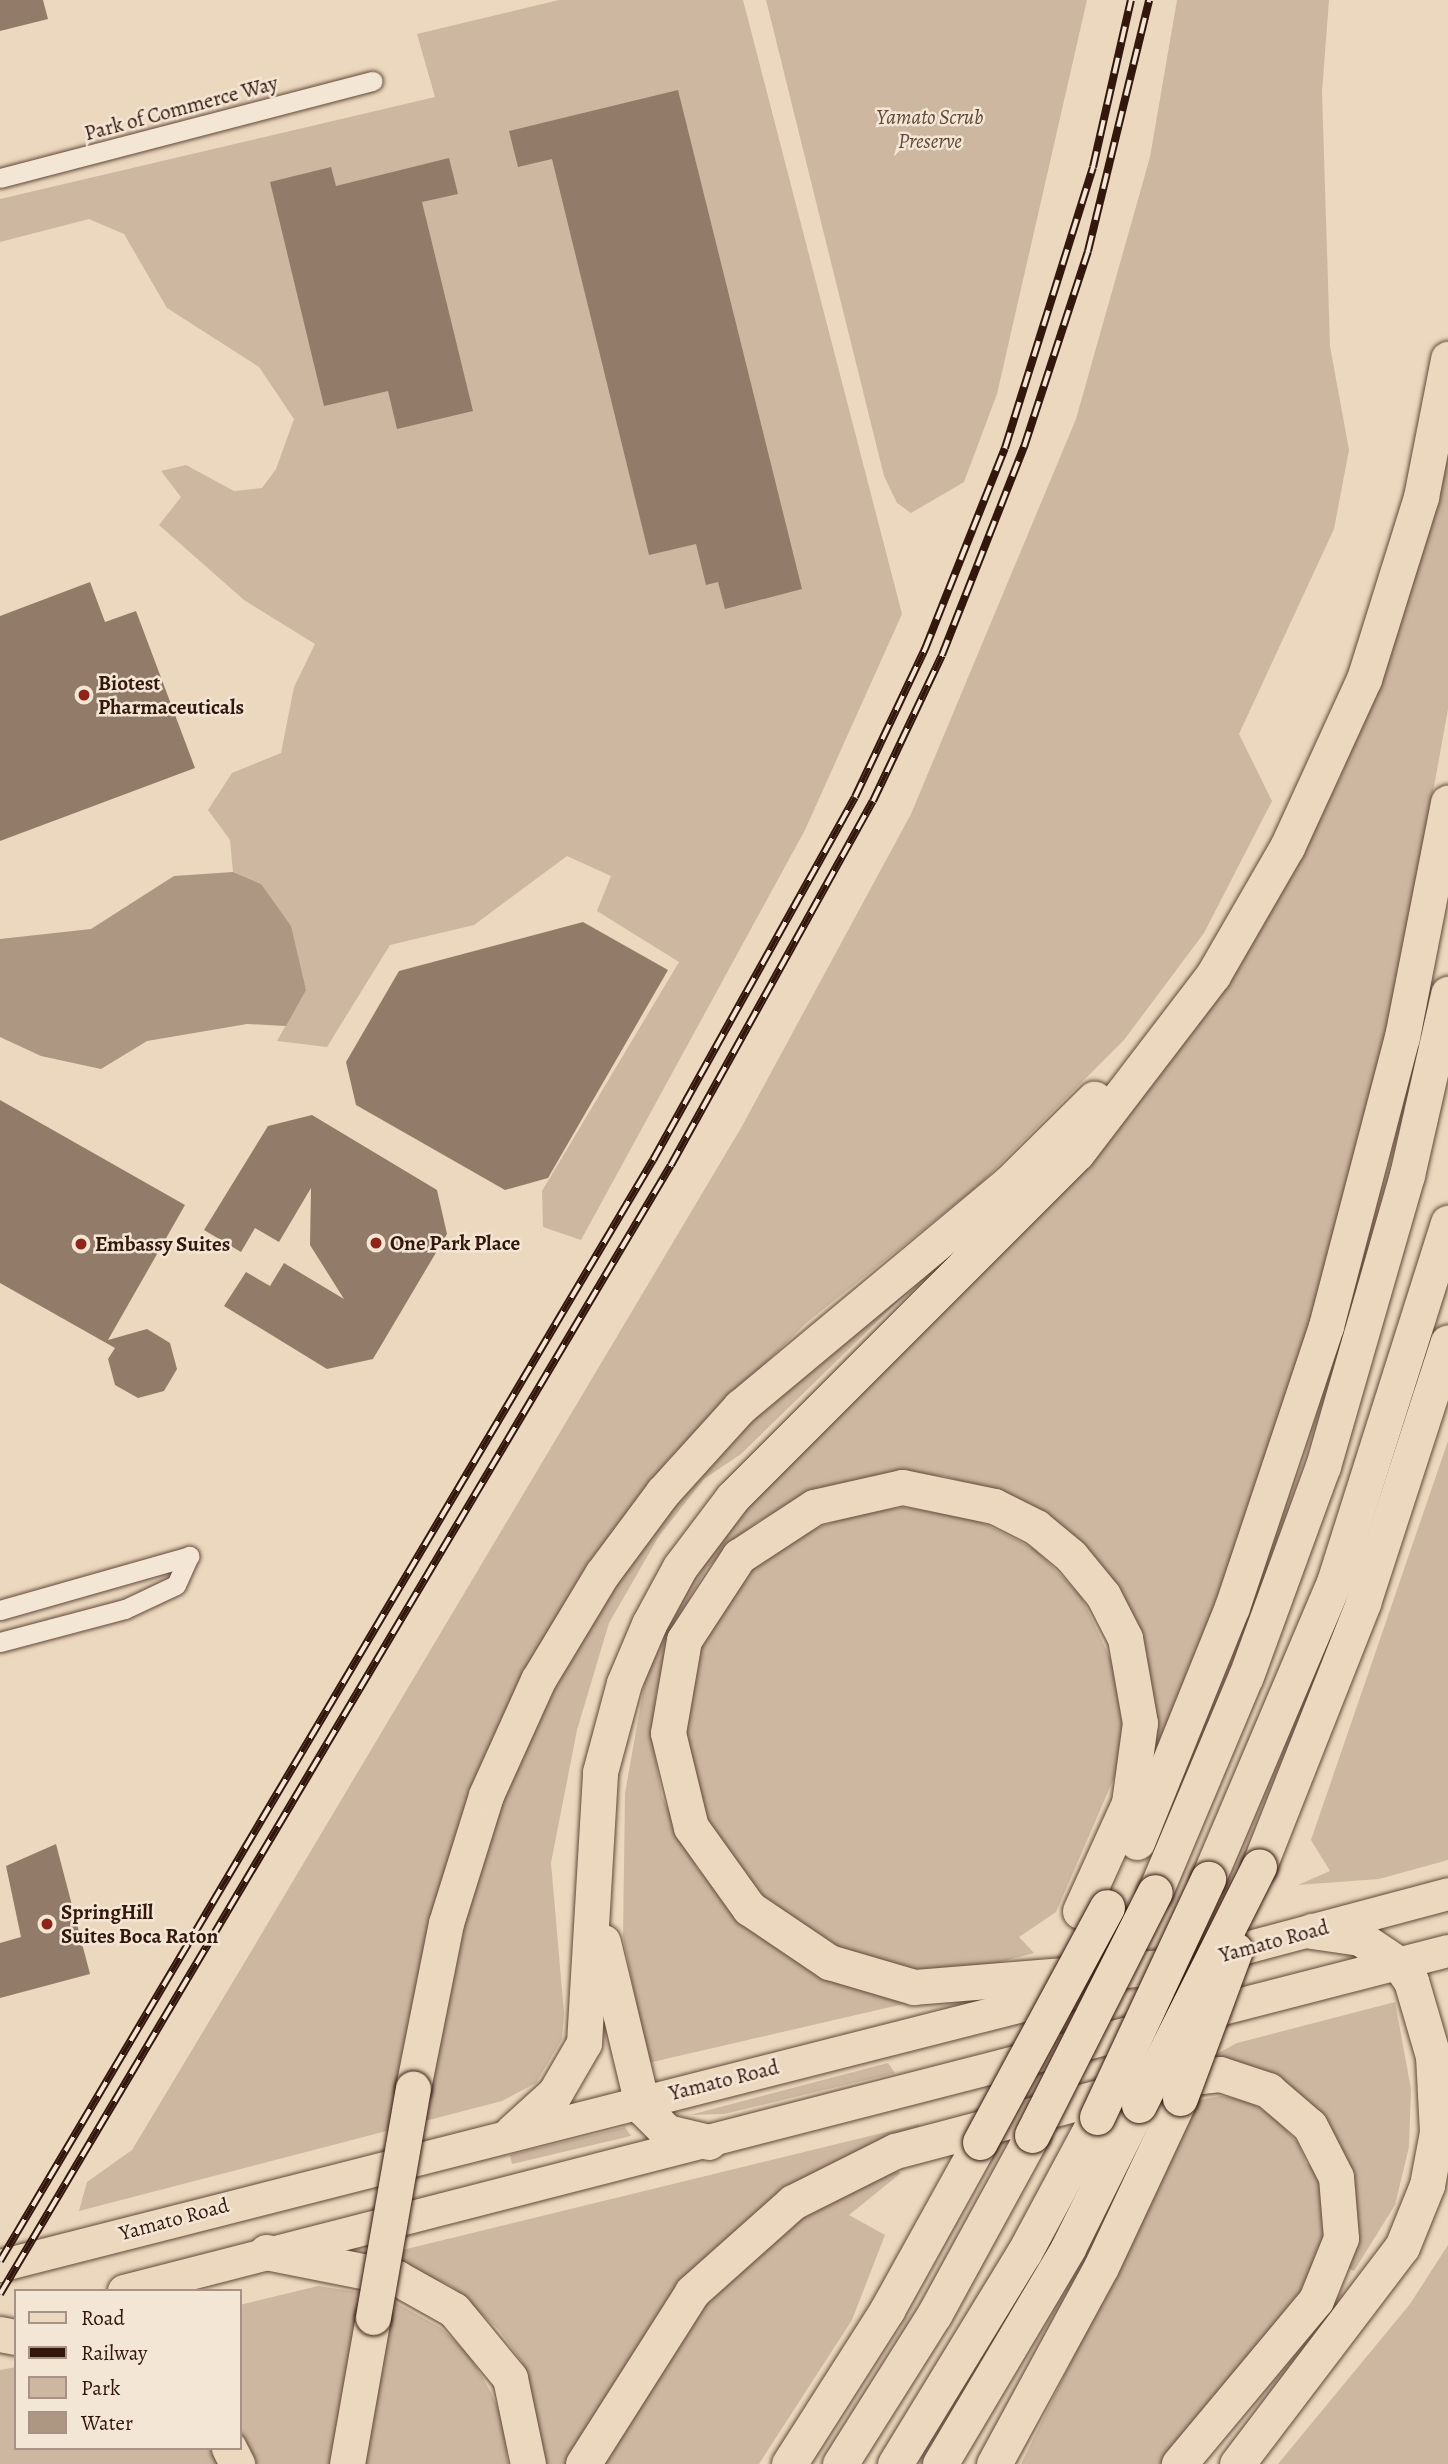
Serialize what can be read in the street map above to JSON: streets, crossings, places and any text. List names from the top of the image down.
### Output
{
  "streets": {
    "main road": ["Yamato Road"],
    "street": ["Park of Commerce Way"]
  },
  "parks": ["Yamato Scrub Preserve"],
  "places": [
    "Biotest Pharmaceuticals",
    "One Park Place",
    "Embassy Suites",
    "SpringHill Suites Boca Raton"
  ],
  "legend": [
    "Road",
    "Railway",
    "Park",
    "Water"
  ]
}
